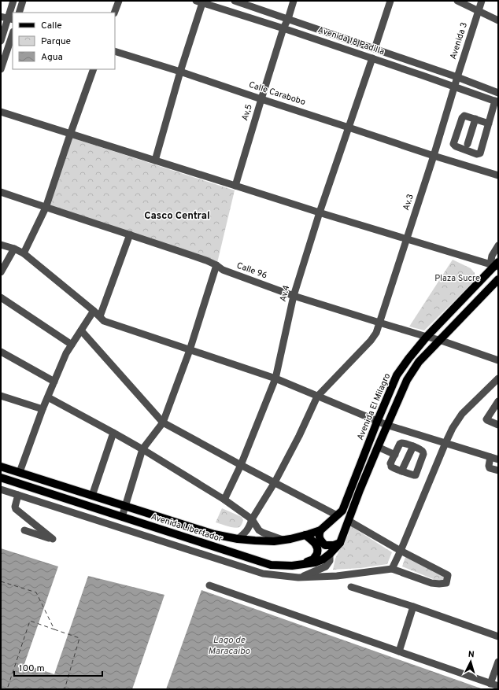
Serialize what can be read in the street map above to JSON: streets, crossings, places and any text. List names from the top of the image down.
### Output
{
  "streets": {
    "main road": ["Avenida El Milagro", "Avenida Libertador"],
    "street": [
      "Avenida 18 Padilla",
      "Avenida 3",
      "Calle Carabobo",
      "Av,5",
      "Av.3",
      "Calle 96",
      "Av.4"
    ]
  },
  "crossings": [
    ["Avenida 18 Padilla", "Avenida 3"],
    ["Avenida 18 Padilla", "Av,5"],
    ["Avenida 18 Padilla", "Av.3"],
    ["Avenida 18 Padilla", "Av.4"],
    ["Avenida 3", "Av.3"],
    ["Calle Carabobo", "Av,5"],
    ["Calle Carabobo", "Av.3"],
    ["Calle Carabobo", "Av.4"],
    ["Av.3", "Calle 96"],
    ["Calle 96", "Av.4"],
    ["Calle 96", "Avenida El Milagro"],
    ["Avenida El Milagro", "Avenida Libertador"]
  ],
  "districts": ["Casco Central"],
  "water": ["Lago de Maracaibo"],
  "parks": ["Plaza Sucre"],
  "legend": ["Calle", "Parque", "Agua"],
  "scale_bar": "100 m",
  "north": "top"
}
